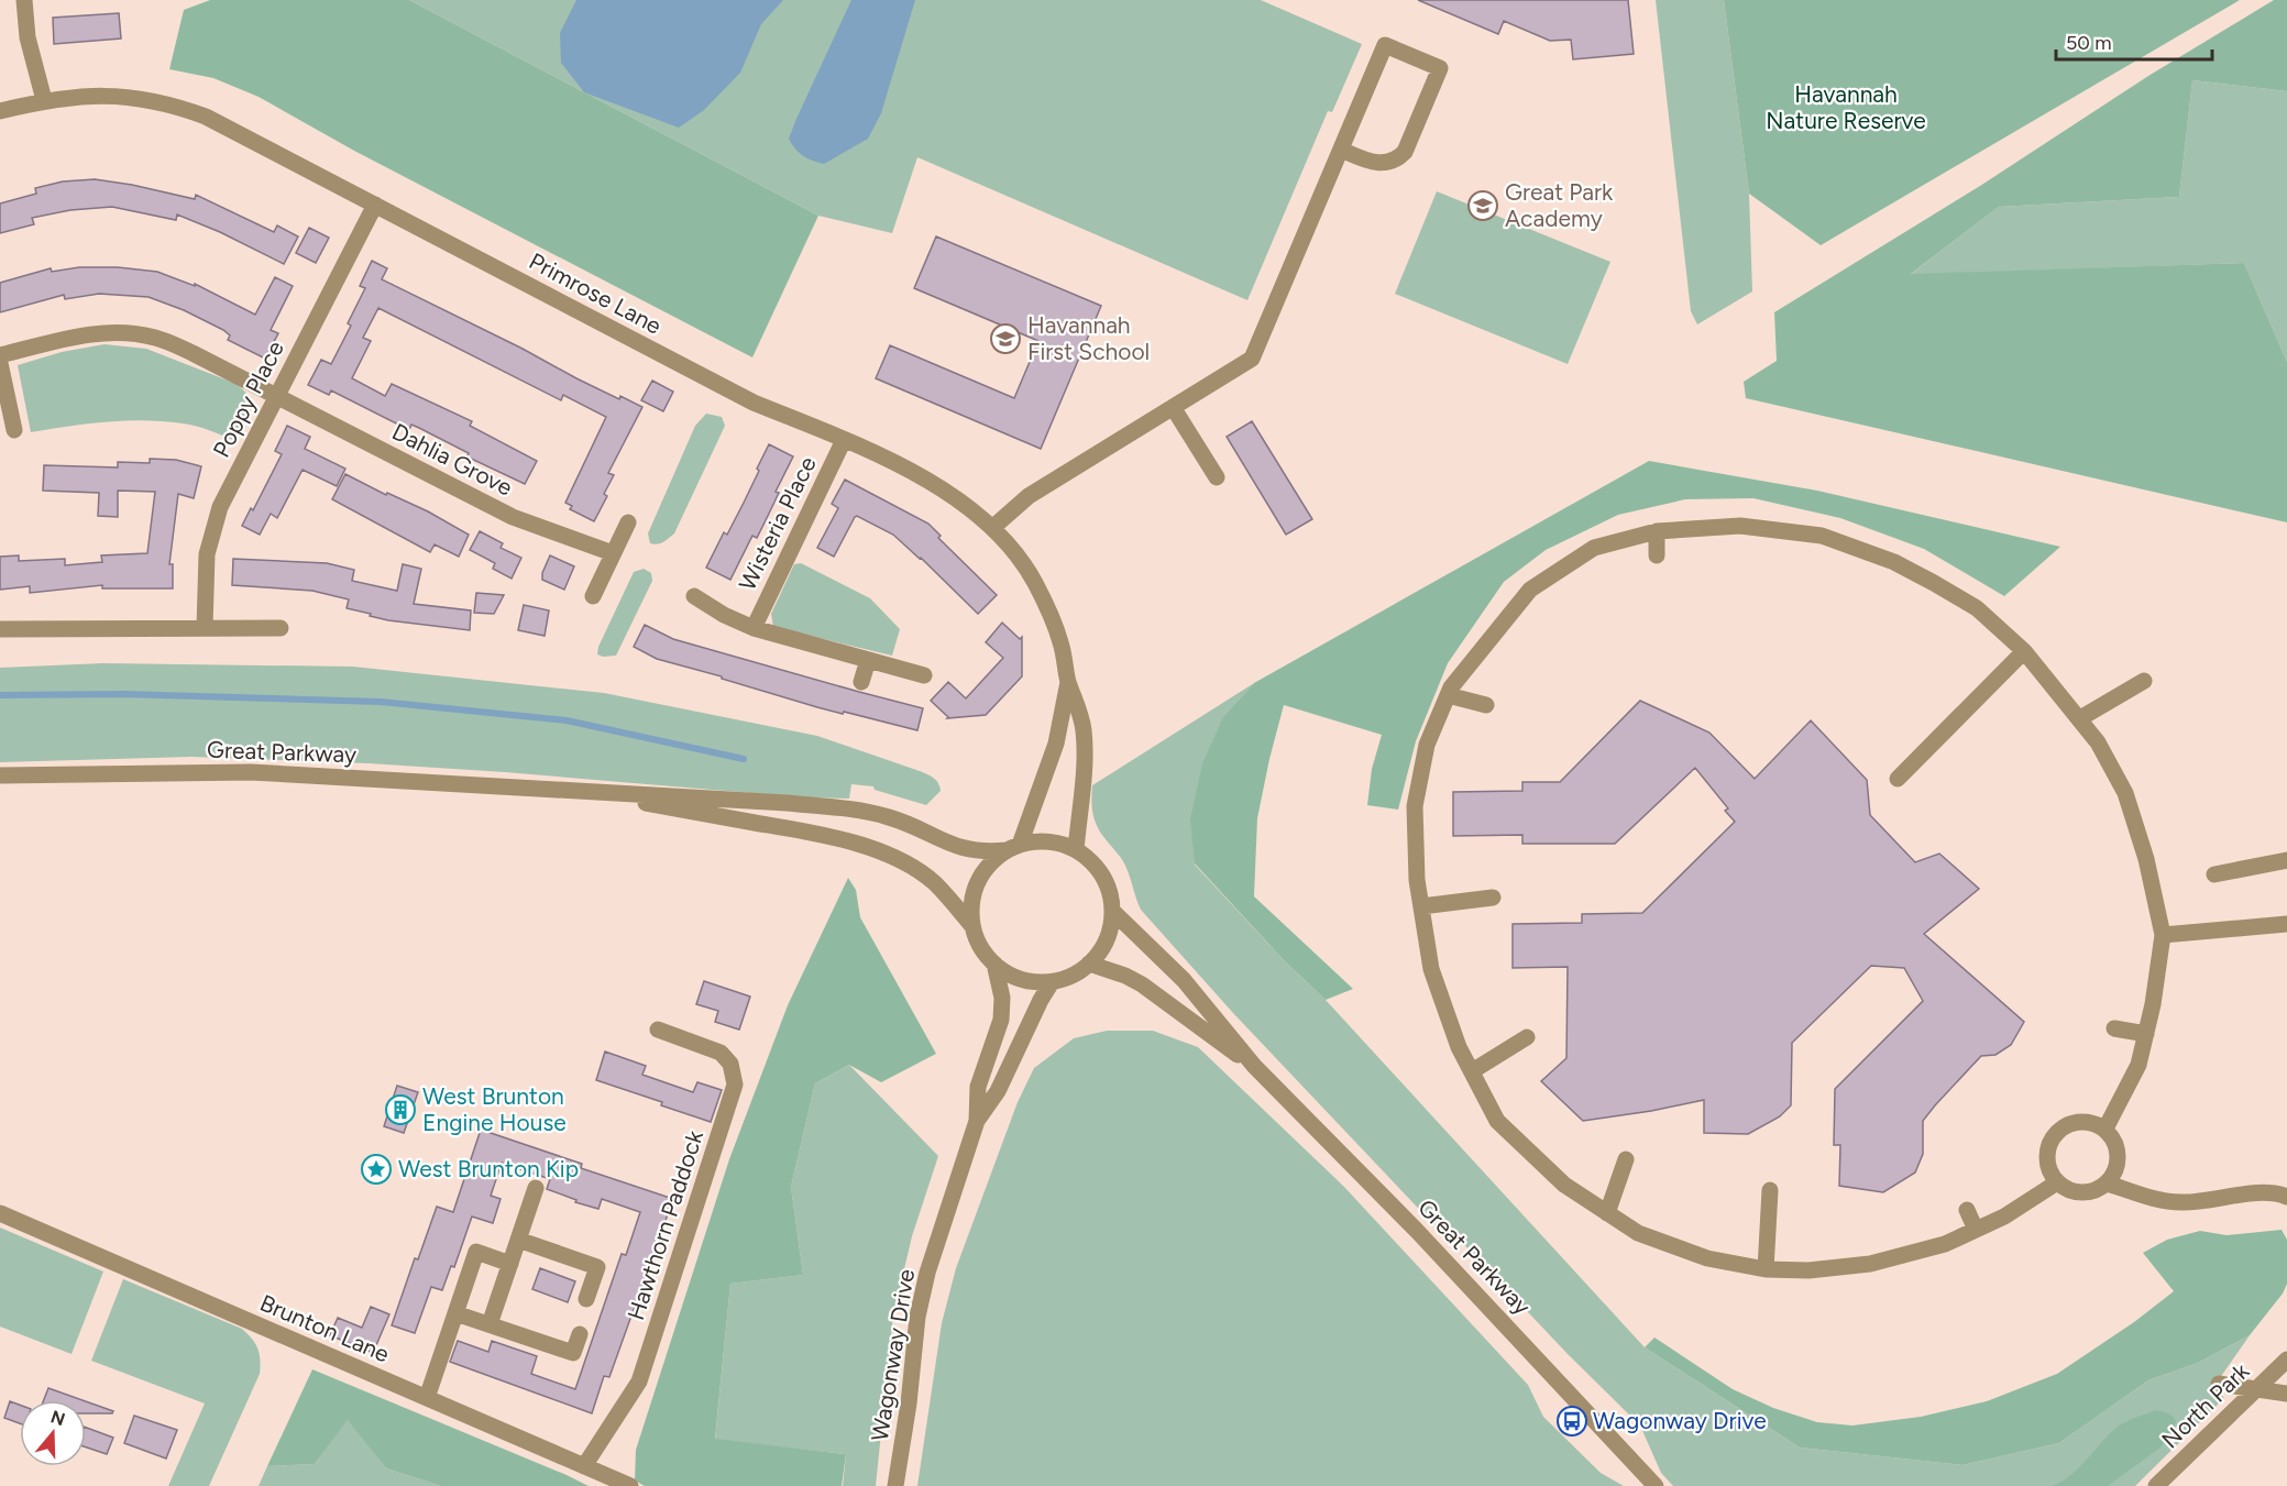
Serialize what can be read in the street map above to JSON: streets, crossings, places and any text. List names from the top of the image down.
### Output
{
  "streets": {
    "street": [
      "Primrose Lane",
      "Poppy Place",
      "Dahlia Grove",
      "Wisteria Place",
      "Great Parkway",
      "Hawthorn Paddock",
      "Brunton Lane",
      "Wagonway Drive",
      "North Park"
    ]
  },
  "crossings": [
    ["Primrose Lane", "Poppy Place"],
    ["Primrose Lane", "Wisteria Place"],
    ["Primrose Lane", "Great Parkway"],
    ["Primrose Lane", "Wagonway Drive"],
    ["Poppy Place", "Dahlia Grove"],
    ["Great Parkway", "Wagonway Drive"],
    ["Hawthorn Paddock", "Brunton Lane"]
  ],
  "parks": ["Havannah Nature Reserve"],
  "places": {
    "school or university": ["Great Park Academy", "Havannah First School"],
    "building": ["West Brunton Engine House"],
    "place": ["West Brunton Kip"],
    "bus stop": ["Wagonway Drive"]
  },
  "scale_bar": "50 m",
  "north": "top"
}
